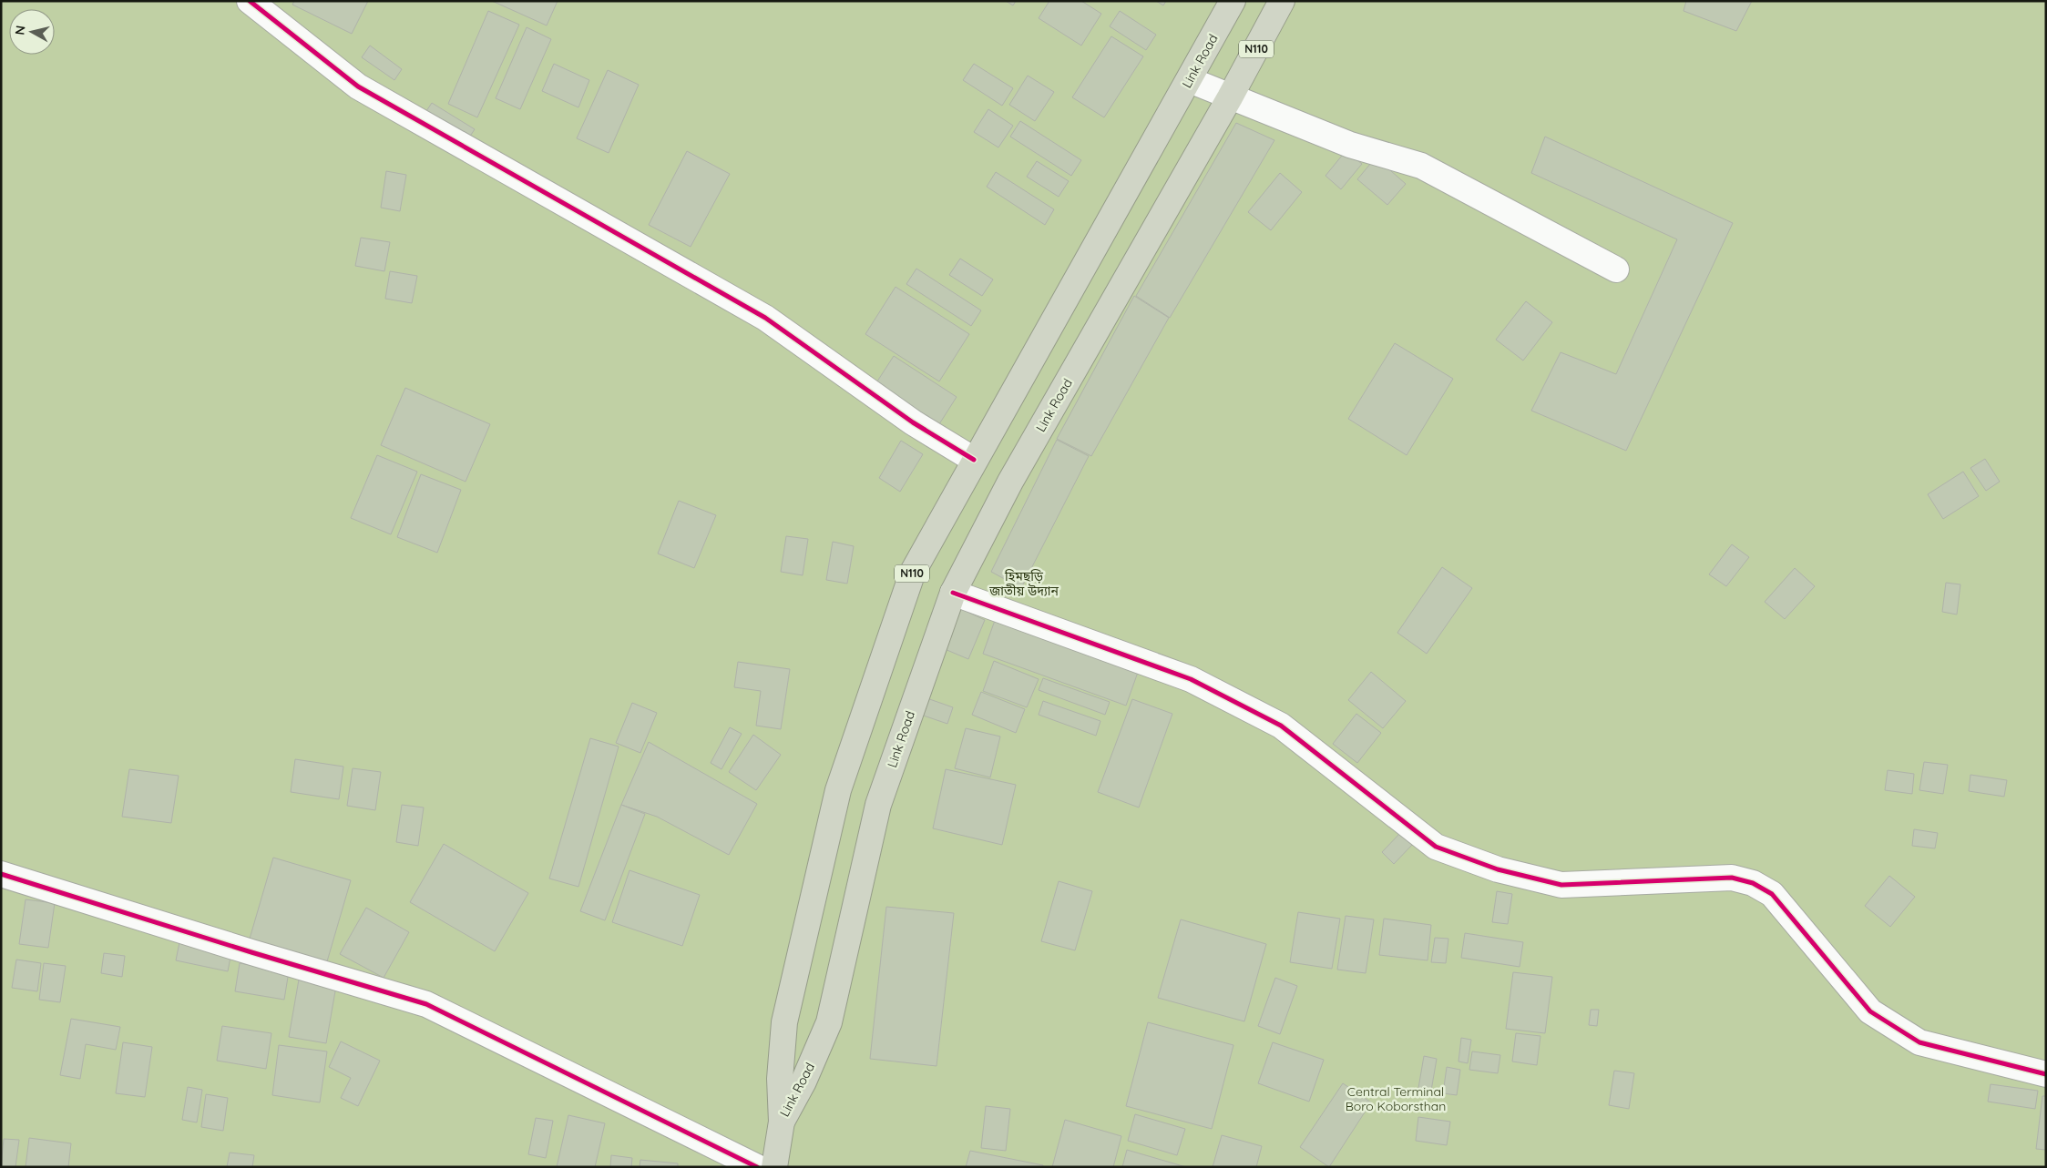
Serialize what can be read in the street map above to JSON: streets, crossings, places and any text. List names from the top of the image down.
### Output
{
  "streets": {
    "highway": ["N110", "Link Road"]
  },
  "crossings": [
    ["N110", "Link Road"]
  ],
  "parks": ["হিমছড়ি জাতীয় উদ্যান", "Central Terminal Boro Koborsthan"],
  "north": "left"
}
